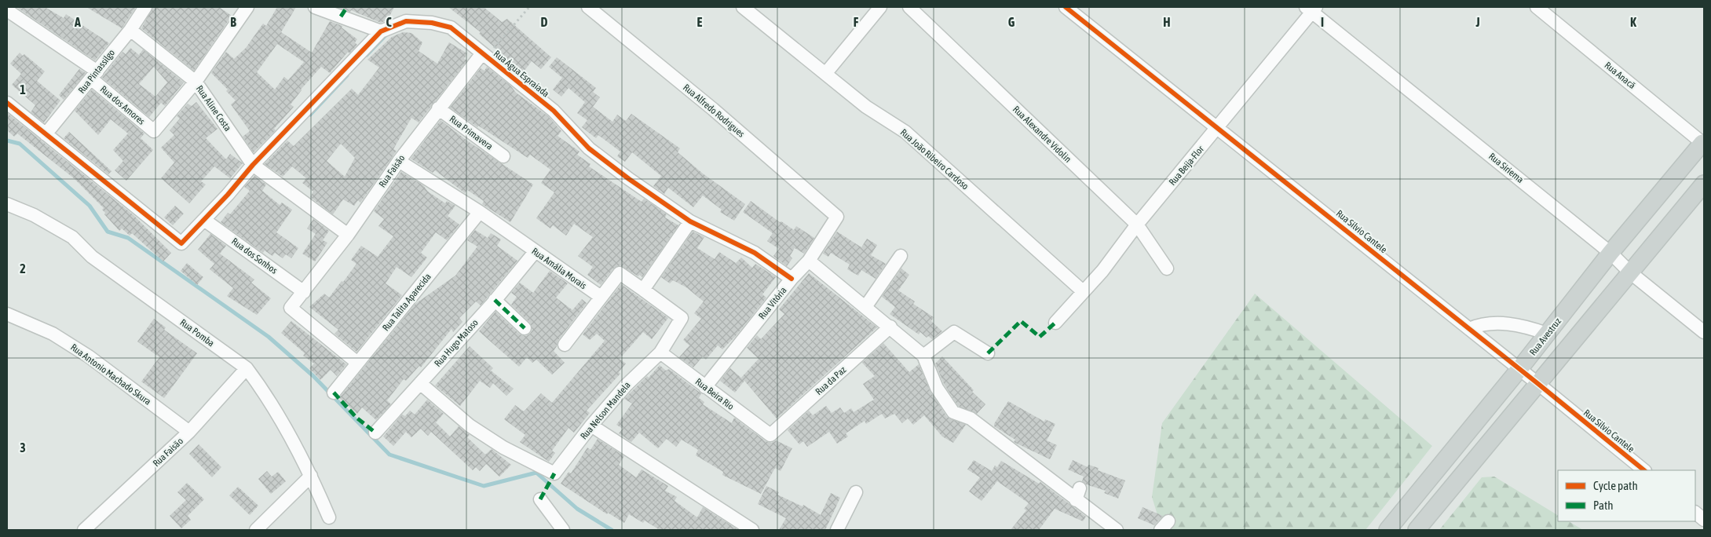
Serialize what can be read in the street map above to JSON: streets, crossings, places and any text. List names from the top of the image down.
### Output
{
  "streets": {
    "main road": ["Rua Avestruz"],
    "street": [
      "Rua Pintassilgo",
      "Rua Água Espraiada",
      "Rua Anacã",
      "Rua dos Amores",
      "Rua Aline Costa",
      "Rua Alfredo Rodrigues",
      "Rua Primavera",
      "Rua Alexandre Vidolin",
      "Rua João Ribeiro Cardoso",
      "Rua Beija-Flor",
      "Rua Siriema",
      "Rua Faisão",
      "Rua Silvio Cantele",
      "Rua dos Sonhos",
      "Rua Amália Morais",
      "Rua Talita Aparecida",
      "Rua Vitória",
      "Rua Pomba",
      "Rua Hugo Matoso",
      "Rua Antonio Machado Skura",
      "Rua da Paz",
      "Rua Beira Rio",
      "Rua Nelson Mandela"
    ]
  },
  "crossings": [
    ["Rua Pintassilgo", "Rua Água Espraiada"],
    ["Rua Pintassilgo", "Rua dos Amores"],
    ["Rua Pintassilgo", "Rua Aline Costa"],
    ["Rua Água Espraiada", "Rua Aline Costa"],
    ["Rua Água Espraiada", "Rua Faisão"],
    ["Rua Água Espraiada", "Rua dos Sonhos"],
    ["Rua Água Espraiada", "Rua Vitória"],
    ["Rua Anacã", "Rua Avestruz"],
    ["Rua dos Amores", "Rua Aline Costa"],
    ["Rua Aline Costa", "Rua Faisão"],
    ["Rua Alfredo Rodrigues", "Rua Vitória"],
    ["Rua Primavera", "Rua Faisão"],
    ["Rua Alexandre Vidolin", "Rua Beija-Flor"],
    ["Rua João Ribeiro Cardoso", "Rua Beija-Flor"],
    ["Rua Beija-Flor", "Rua Siriema"],
    ["Rua Beija-Flor", "Rua Silvio Cantele"],
    ["Rua Siriema", "Rua Avestruz"],
    ["Rua Faisão", "Rua dos Sonhos"],
    ["Rua Faisão", "Rua Amália Morais"],
    ["Rua Faisão", "Rua Talita Aparecida"],
    ["Rua Faisão", "Rua Pomba"],
    ["Rua Faisão", "Rua Antonio Machado Skura"],
    ["Rua Silvio Cantele", "Rua Avestruz"],
    ["Rua Amália Morais", "Rua Talita Aparecida"],
    ["Rua Amália Morais", "Rua Hugo Matoso"],
    ["Rua Vitória", "Rua Beira Rio"],
    ["Rua Hugo Matoso", "Rua Nelson Mandela"],
    ["Rua da Paz", "Rua Beira Rio"],
    ["Rua Beira Rio", "Rua Nelson Mandela"]
  ],
  "legend": ["Cycle path", "Path"],
  "grid": {
    "columns": [
      "A",
      "B",
      "C",
      "D",
      "E",
      "F",
      "G",
      "H",
      "I",
      "J",
      "K"
    ],
    "rows": ["1", "2", "3"]
  }
}
